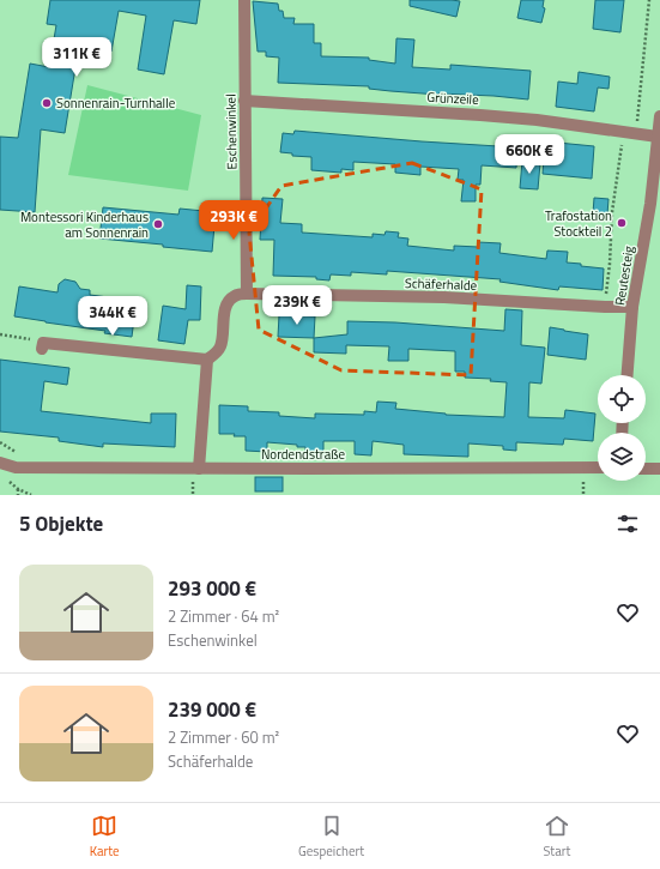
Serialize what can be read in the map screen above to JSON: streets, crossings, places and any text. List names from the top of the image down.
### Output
{
  "streets": {
    "street": [
      "Grünzeile",
      "Eschenwinkel",
      "Reutesteig",
      "Schäferhalde",
      "Nordendstraße"
    ]
  },
  "crossings": [
    ["Grünzeile", "Eschenwinkel"],
    ["Grünzeile", "Reutesteig"],
    ["Eschenwinkel", "Schäferhalde"],
    ["Reutesteig", "Schäferhalde"]
  ],
  "places": ["Sonnenrain-Turnhalle", "Trafostation Stockteil 2", "Montessori Kinderhaus am Sonnenrain"],
  "page": {
    "price": [
      "311K €",
      "660K €",
      "293K €",
      "239K €",
      "344K €"
    ],
    "heading": "5 Objekte",
    "list": [
      {
        "name": "293 000 €",
        "note": "2 Zimmer · 64 m² · Eschenwinkel"
      },
      {
        "name": "239 000 €",
        "note": "2 Zimmer · 60 m² · Schäferhalde"
      }
    ],
    "tabs": ["Karte", "Gespeichert", "Start"]
  }
}
